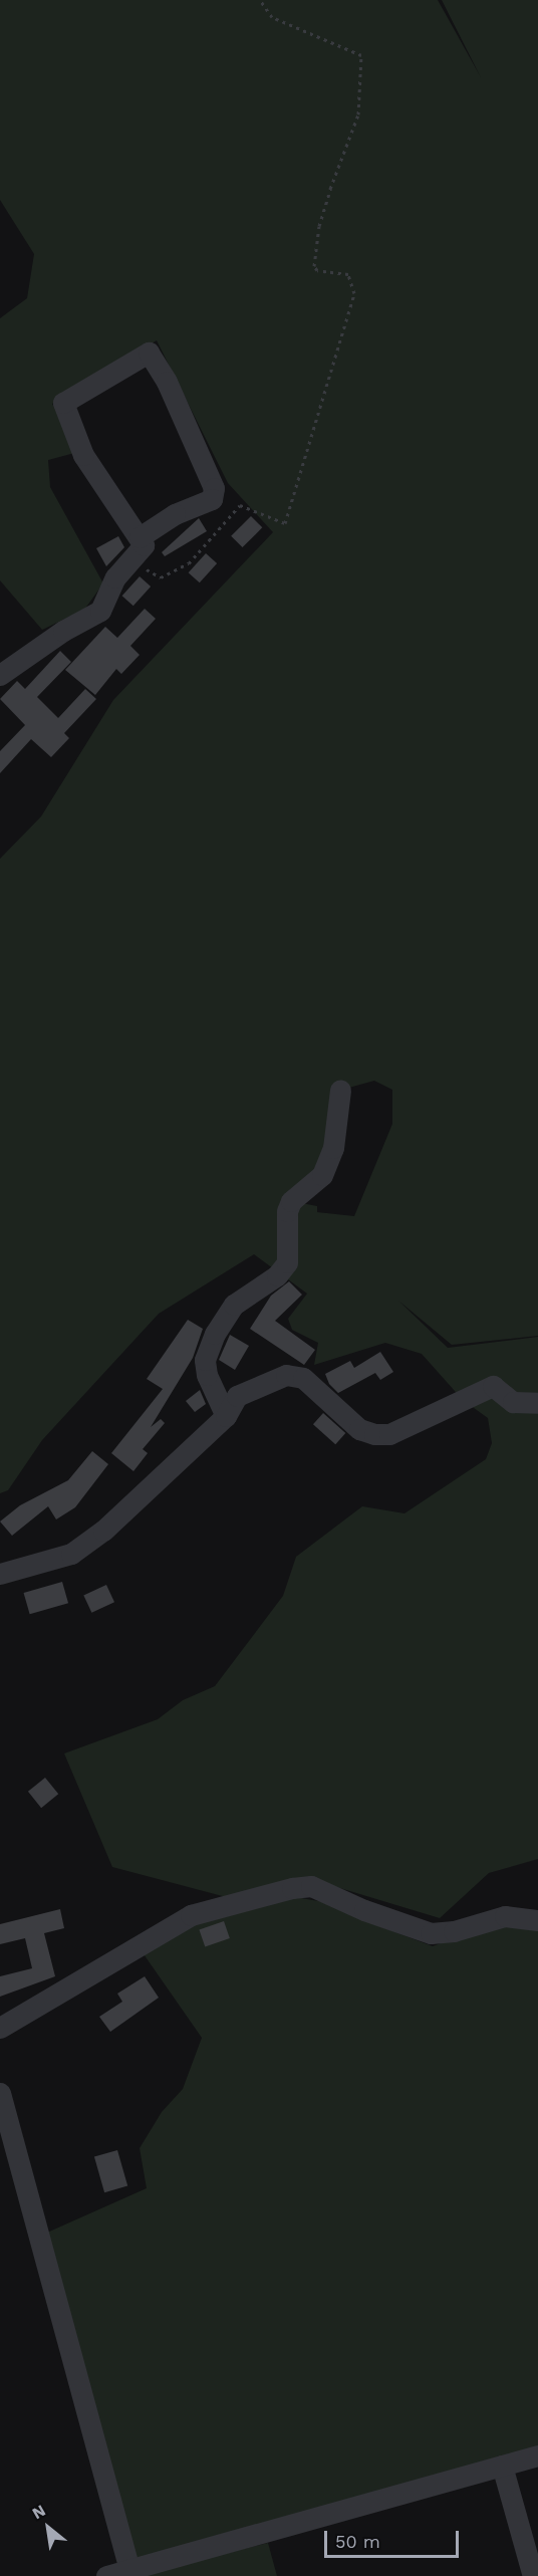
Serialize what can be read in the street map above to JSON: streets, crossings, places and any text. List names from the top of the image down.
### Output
{
  "scale_bar": "50 m",
  "north": "top left"
}
